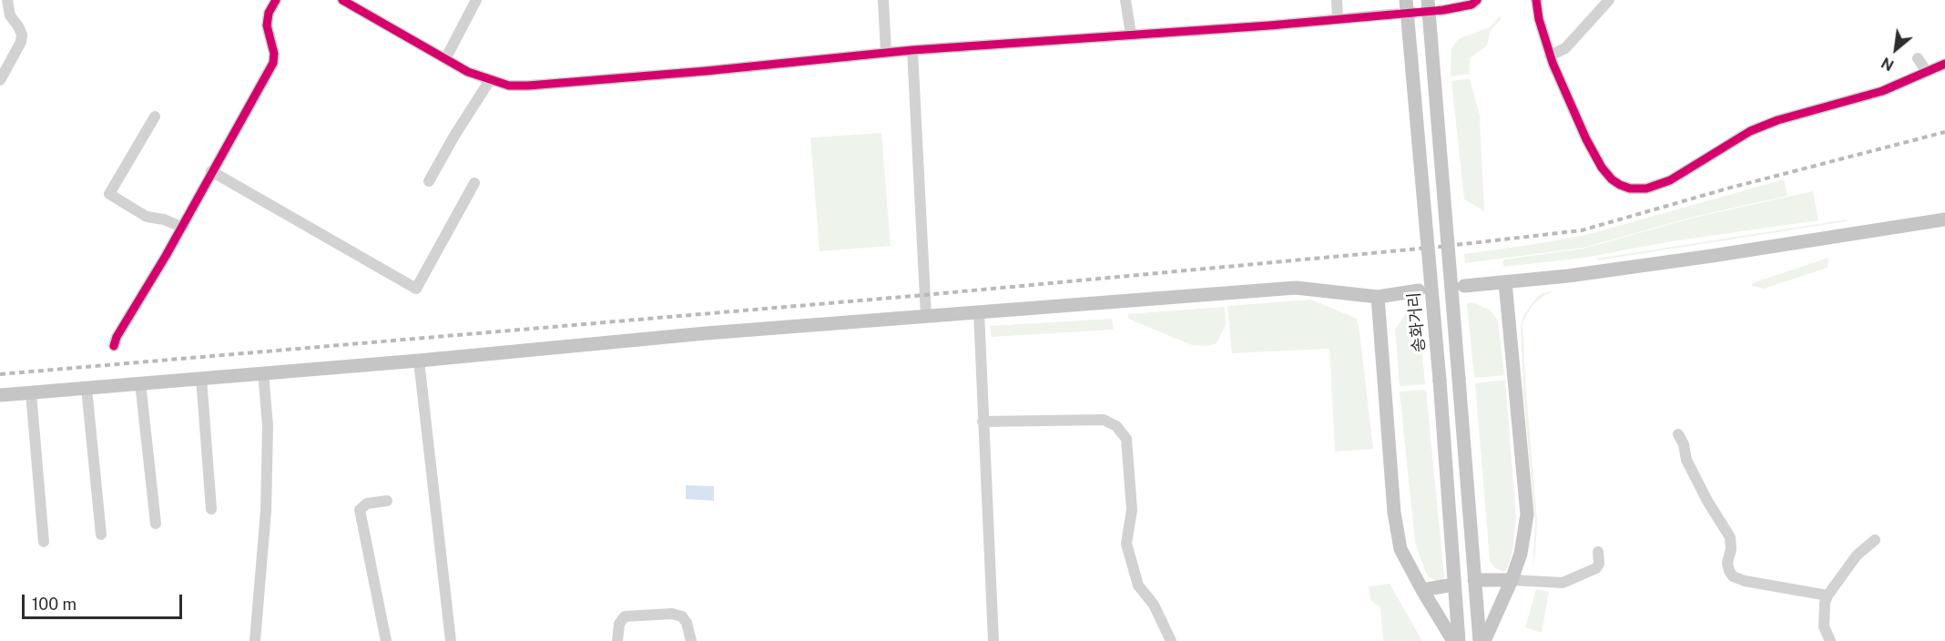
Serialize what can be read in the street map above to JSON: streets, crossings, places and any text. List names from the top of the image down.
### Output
{
  "streets": {
    "main road": ["송화거리"]
  },
  "scale_bar": "100 m",
  "north": "bottom left"
}
